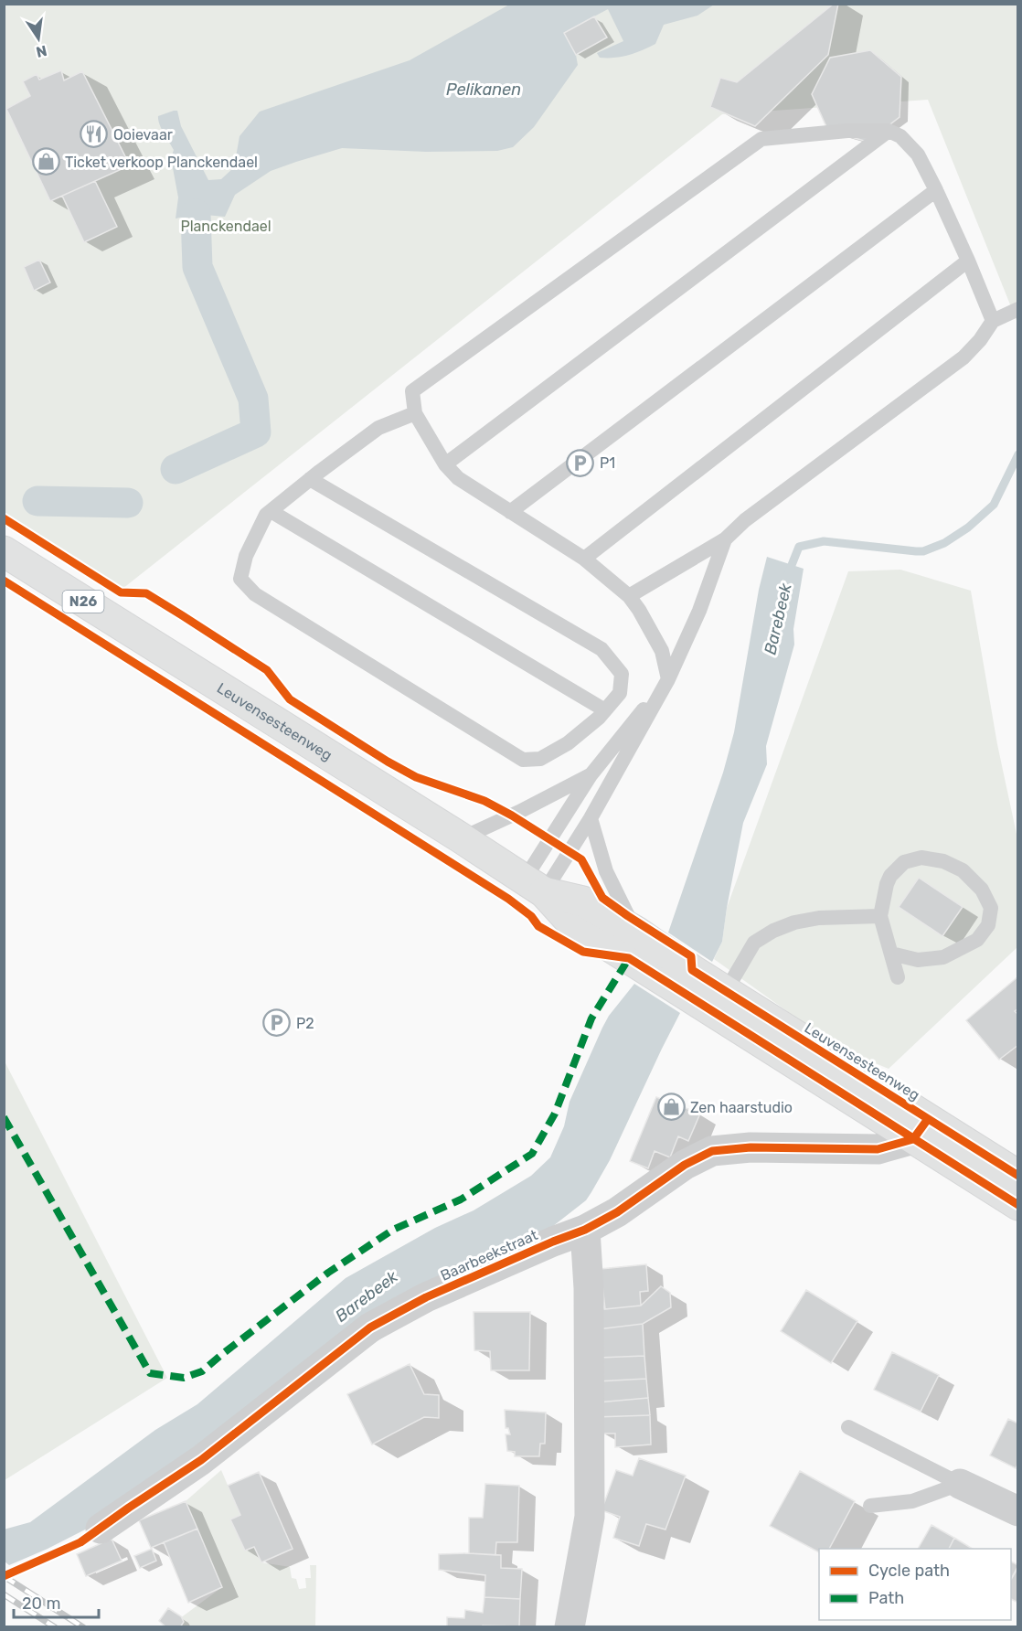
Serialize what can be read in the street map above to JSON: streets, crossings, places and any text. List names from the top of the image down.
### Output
{
  "streets": {
    "main road": ["N26", "Leuvensesteenweg"],
    "street": ["Baarbeekstraat"]
  },
  "crossings": [
    ["Leuvensesteenweg", "Baarbeekstraat"]
  ],
  "water": ["Pelikanen", "Barebeek"],
  "parks": ["Planckendael"],
  "places": {
    "restaurant": ["Ooievaar"],
    "shop": ["Ticket verkoop Planckendael", "Zen haarstudio"],
    "parking": ["P1", "P2"]
  },
  "legend": ["Cycle path", "Path"],
  "scale_bar": "20 m",
  "north": "bottom"
}
